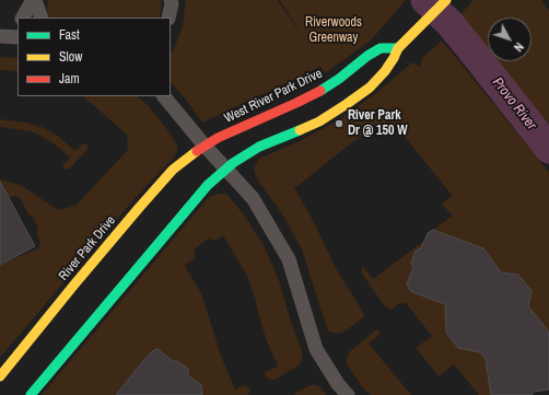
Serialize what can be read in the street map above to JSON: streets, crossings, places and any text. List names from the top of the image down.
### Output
{
  "streets": {
    "street": ["West River Park Drive", "River Park Drive"]
  },
  "crossings": [
    ["West River Park Drive", "River Park Drive"]
  ],
  "water": ["Provo River"],
  "parks": ["Riverwoods Greenway"],
  "places": ["River Park Dr @ 150 W"],
  "legend": ["Fast", "Slow", "Jam"],
  "north": "bottom right"
}
